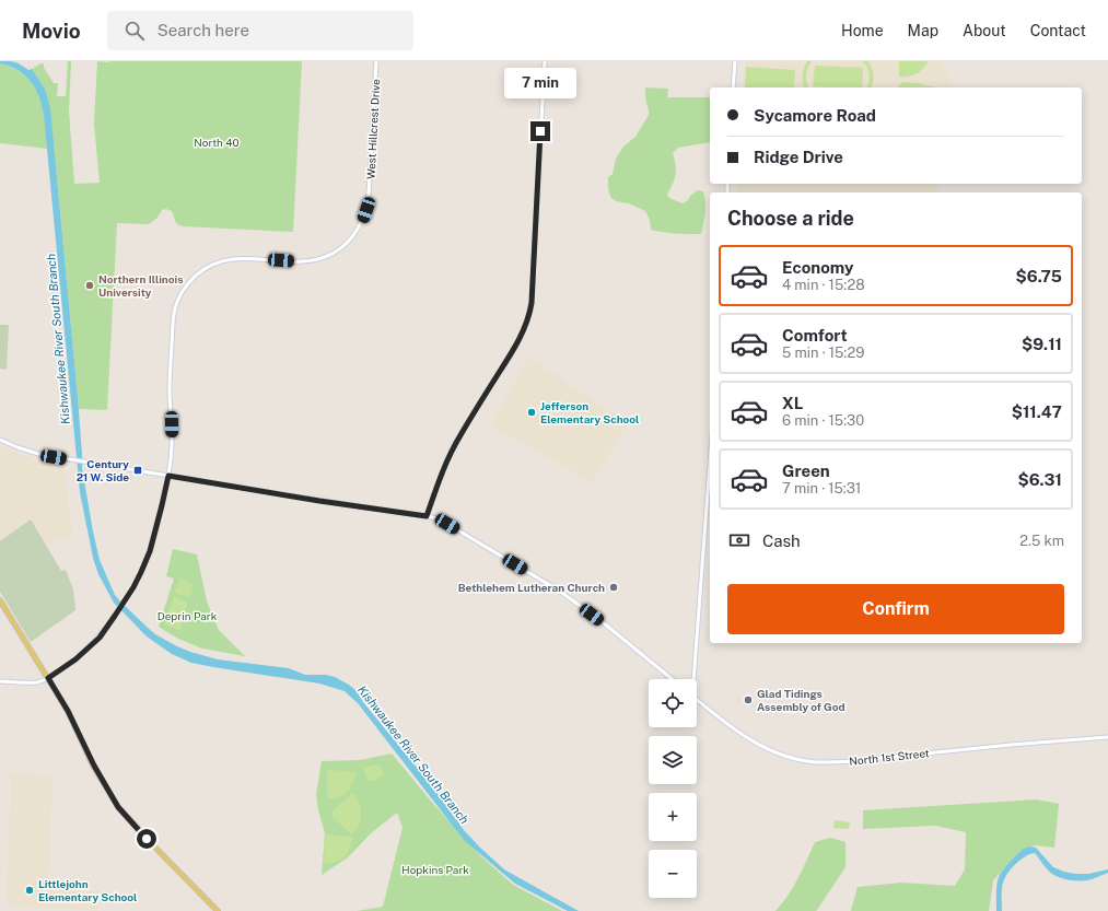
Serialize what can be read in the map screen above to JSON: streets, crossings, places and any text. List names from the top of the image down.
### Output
{
  "streets": {
    "street": ["West Hillcrest Drive", "North 1st Street"]
  },
  "water": ["Kishwaukee River South Branch"],
  "parks": ["North 40", "Deprin Park", "Hopkins Park"],
  "places": {
    "other": [
      "Northern Illinois University",
      "Jefferson Elementary School",
      "Bethlehem Lutheran Church",
      "Glad Tidings Assembly of God",
      "Littlejohn Elementary School"
    ],
    "transit": ["Century 21 W. Side"]
  },
  "page": {
    "header": "Movio",
    "search": "Search here",
    "nav": [
      "Home",
      "Map",
      "About",
      "Contact"
    ],
    "bubble": "7 min",
    "banner": ["Sycamore Road", "Ridge Drive"],
    "heading": "Choose a ride",
    "list": [
      {
        "name": "Economy",
        "note": "4 min · 15:28",
        "value": "$6.75"
      },
      {
        "name": "Comfort",
        "note": "5 min · 15:29",
        "value": "$9.11"
      },
      {
        "name": "XL",
        "note": "6 min · 15:30",
        "value": "$11.47"
      },
      {
        "name": "Green",
        "note": "7 min · 15:31",
        "value": "$6.31"
      }
    ],
    "pay": ["Cash", "2.5 km"],
    "buttons": "Confirm",
    "map_buttons": ["+", "−"]
  }
}
